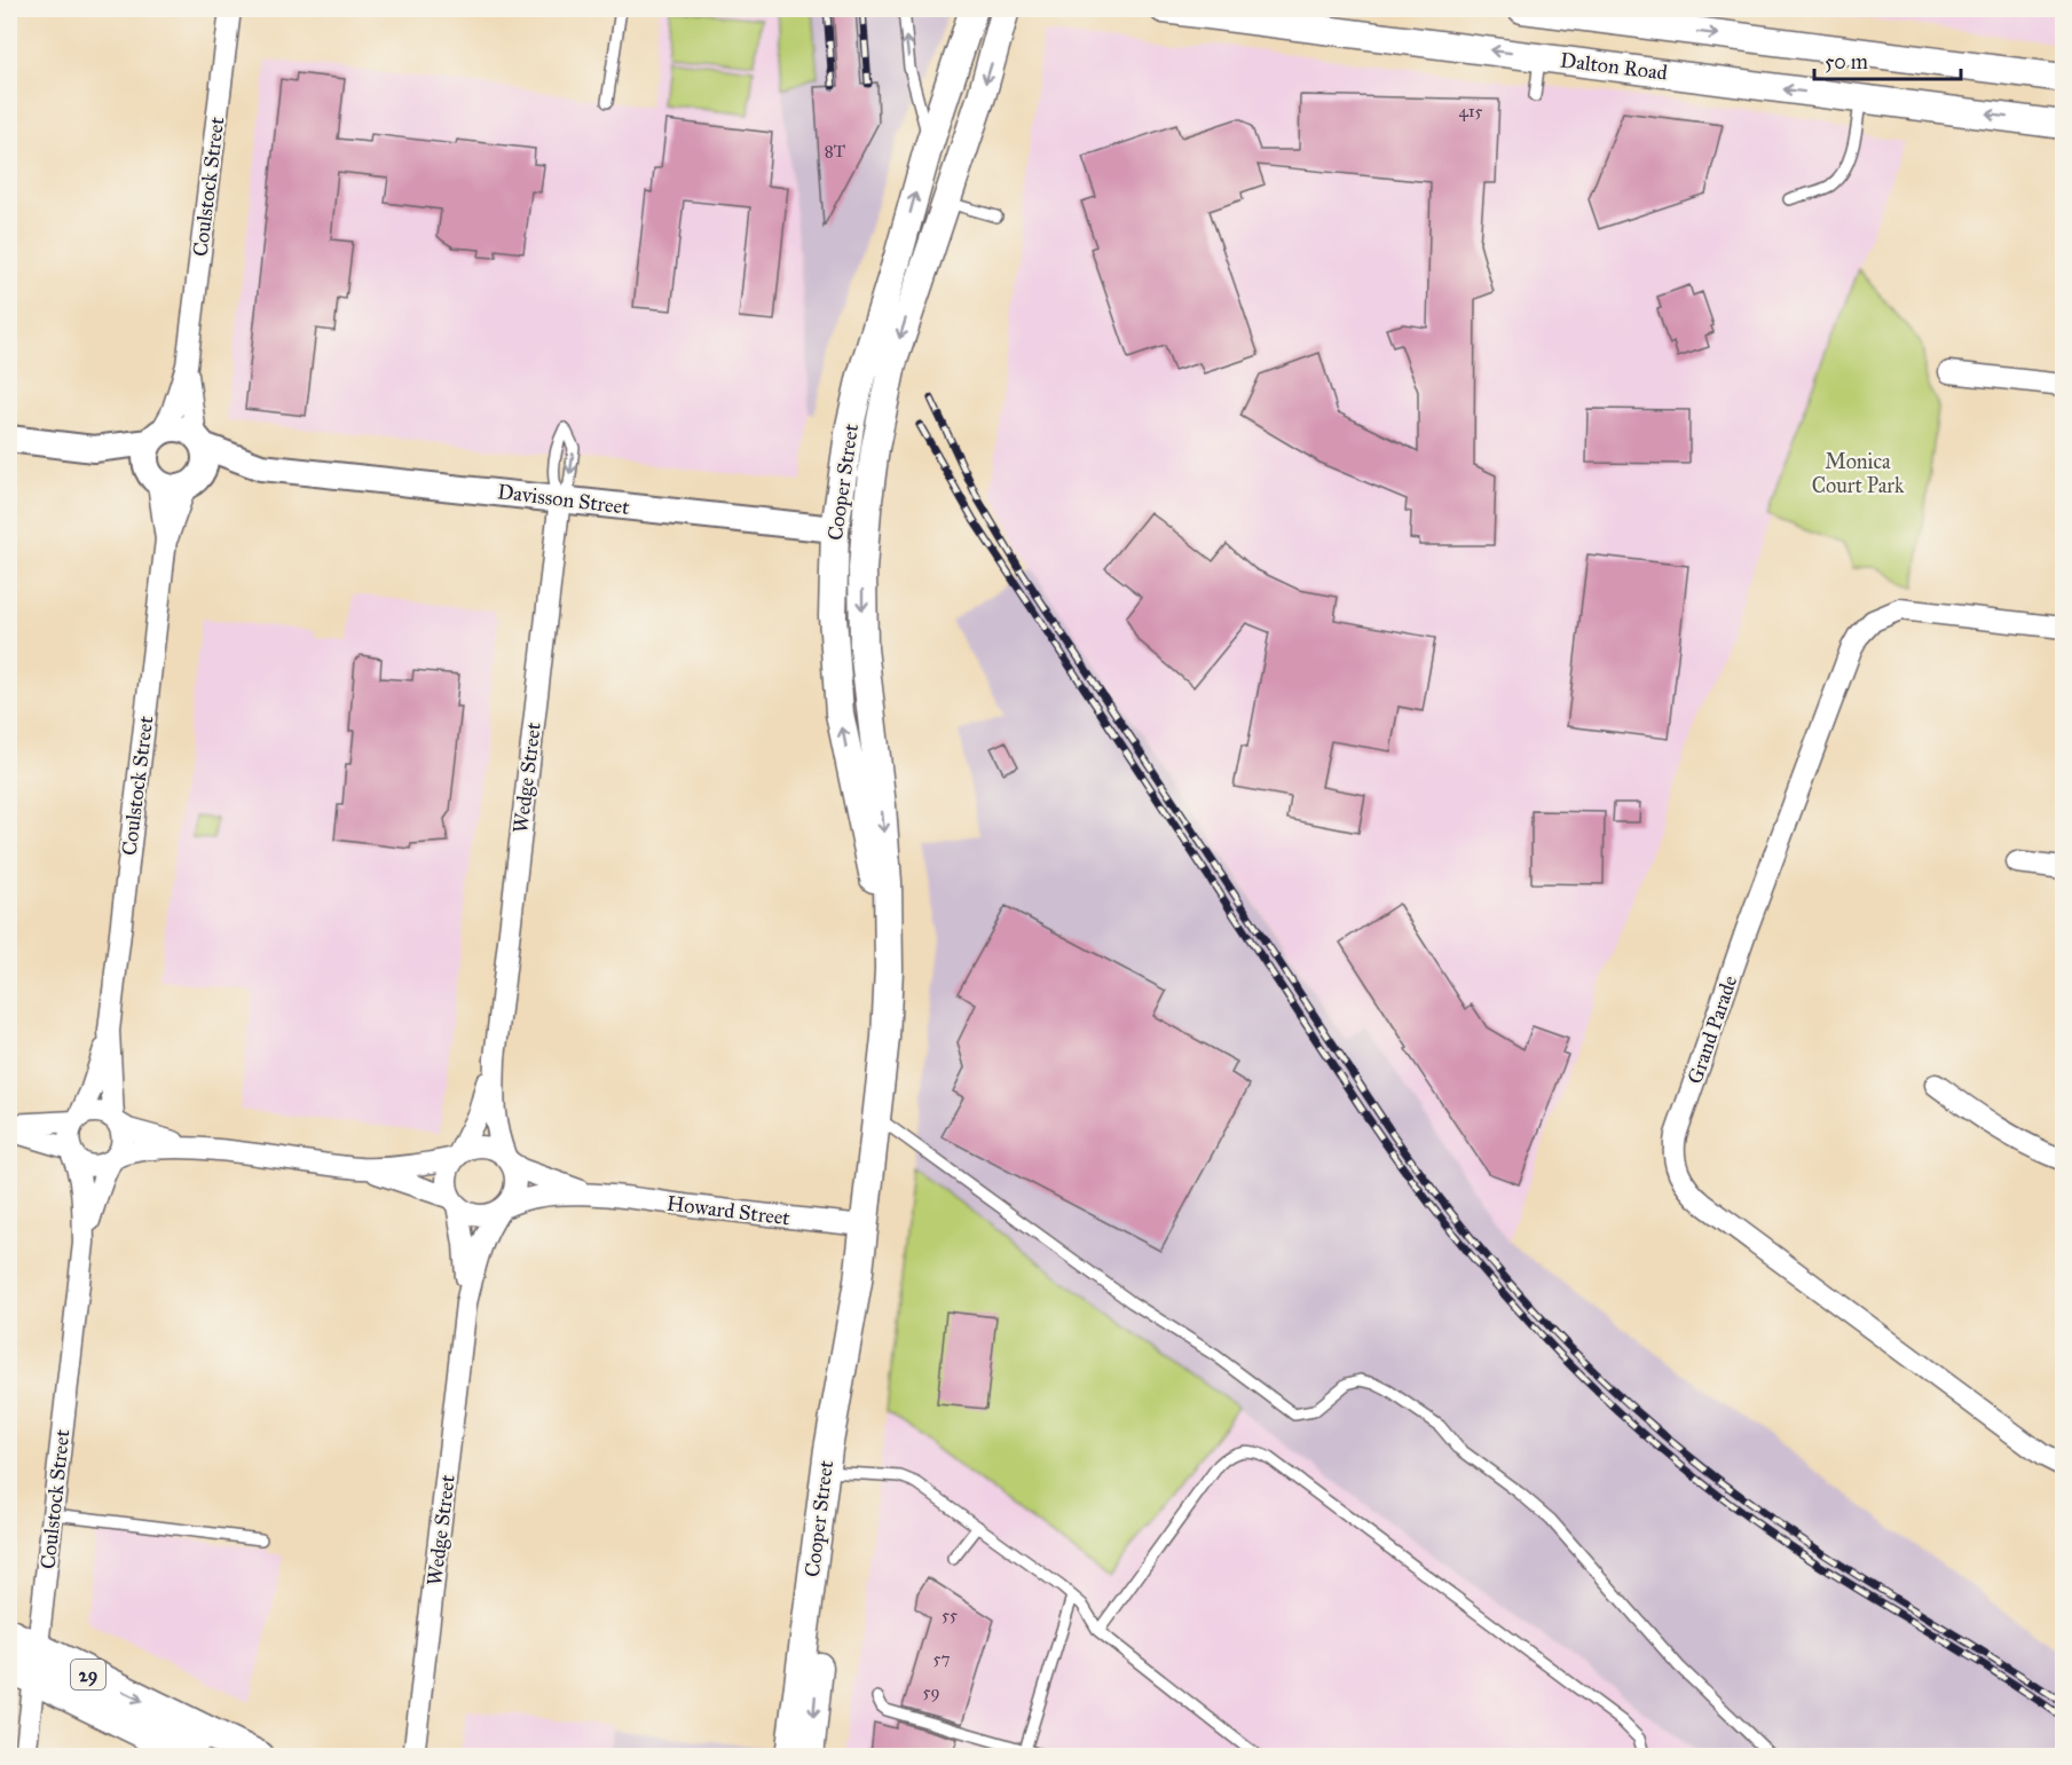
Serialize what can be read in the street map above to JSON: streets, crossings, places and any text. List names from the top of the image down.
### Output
{
  "streets": {
    "main road": [
      "Dalton Road",
      "Cooper Street",
      "Davisson Street",
      "29"
    ],
    "street": [
      "Coulstock Street",
      "Wedge Street",
      "Grand Parade",
      "Howard Street"
    ]
  },
  "crossings": [
    ["Coulstock Street", "Davisson Street"],
    ["Coulstock Street", "29"],
    ["Cooper Street", "Davisson Street"],
    ["Cooper Street", "Howard Street"],
    ["Davisson Street", "Wedge Street"],
    ["Wedge Street", "Howard Street"]
  ],
  "parks": ["Monica Court Park"],
  "house_numbers": [
    "415",
    "8T",
    "55",
    "57",
    "59"
  ],
  "scale_bar": "50 m"
}
